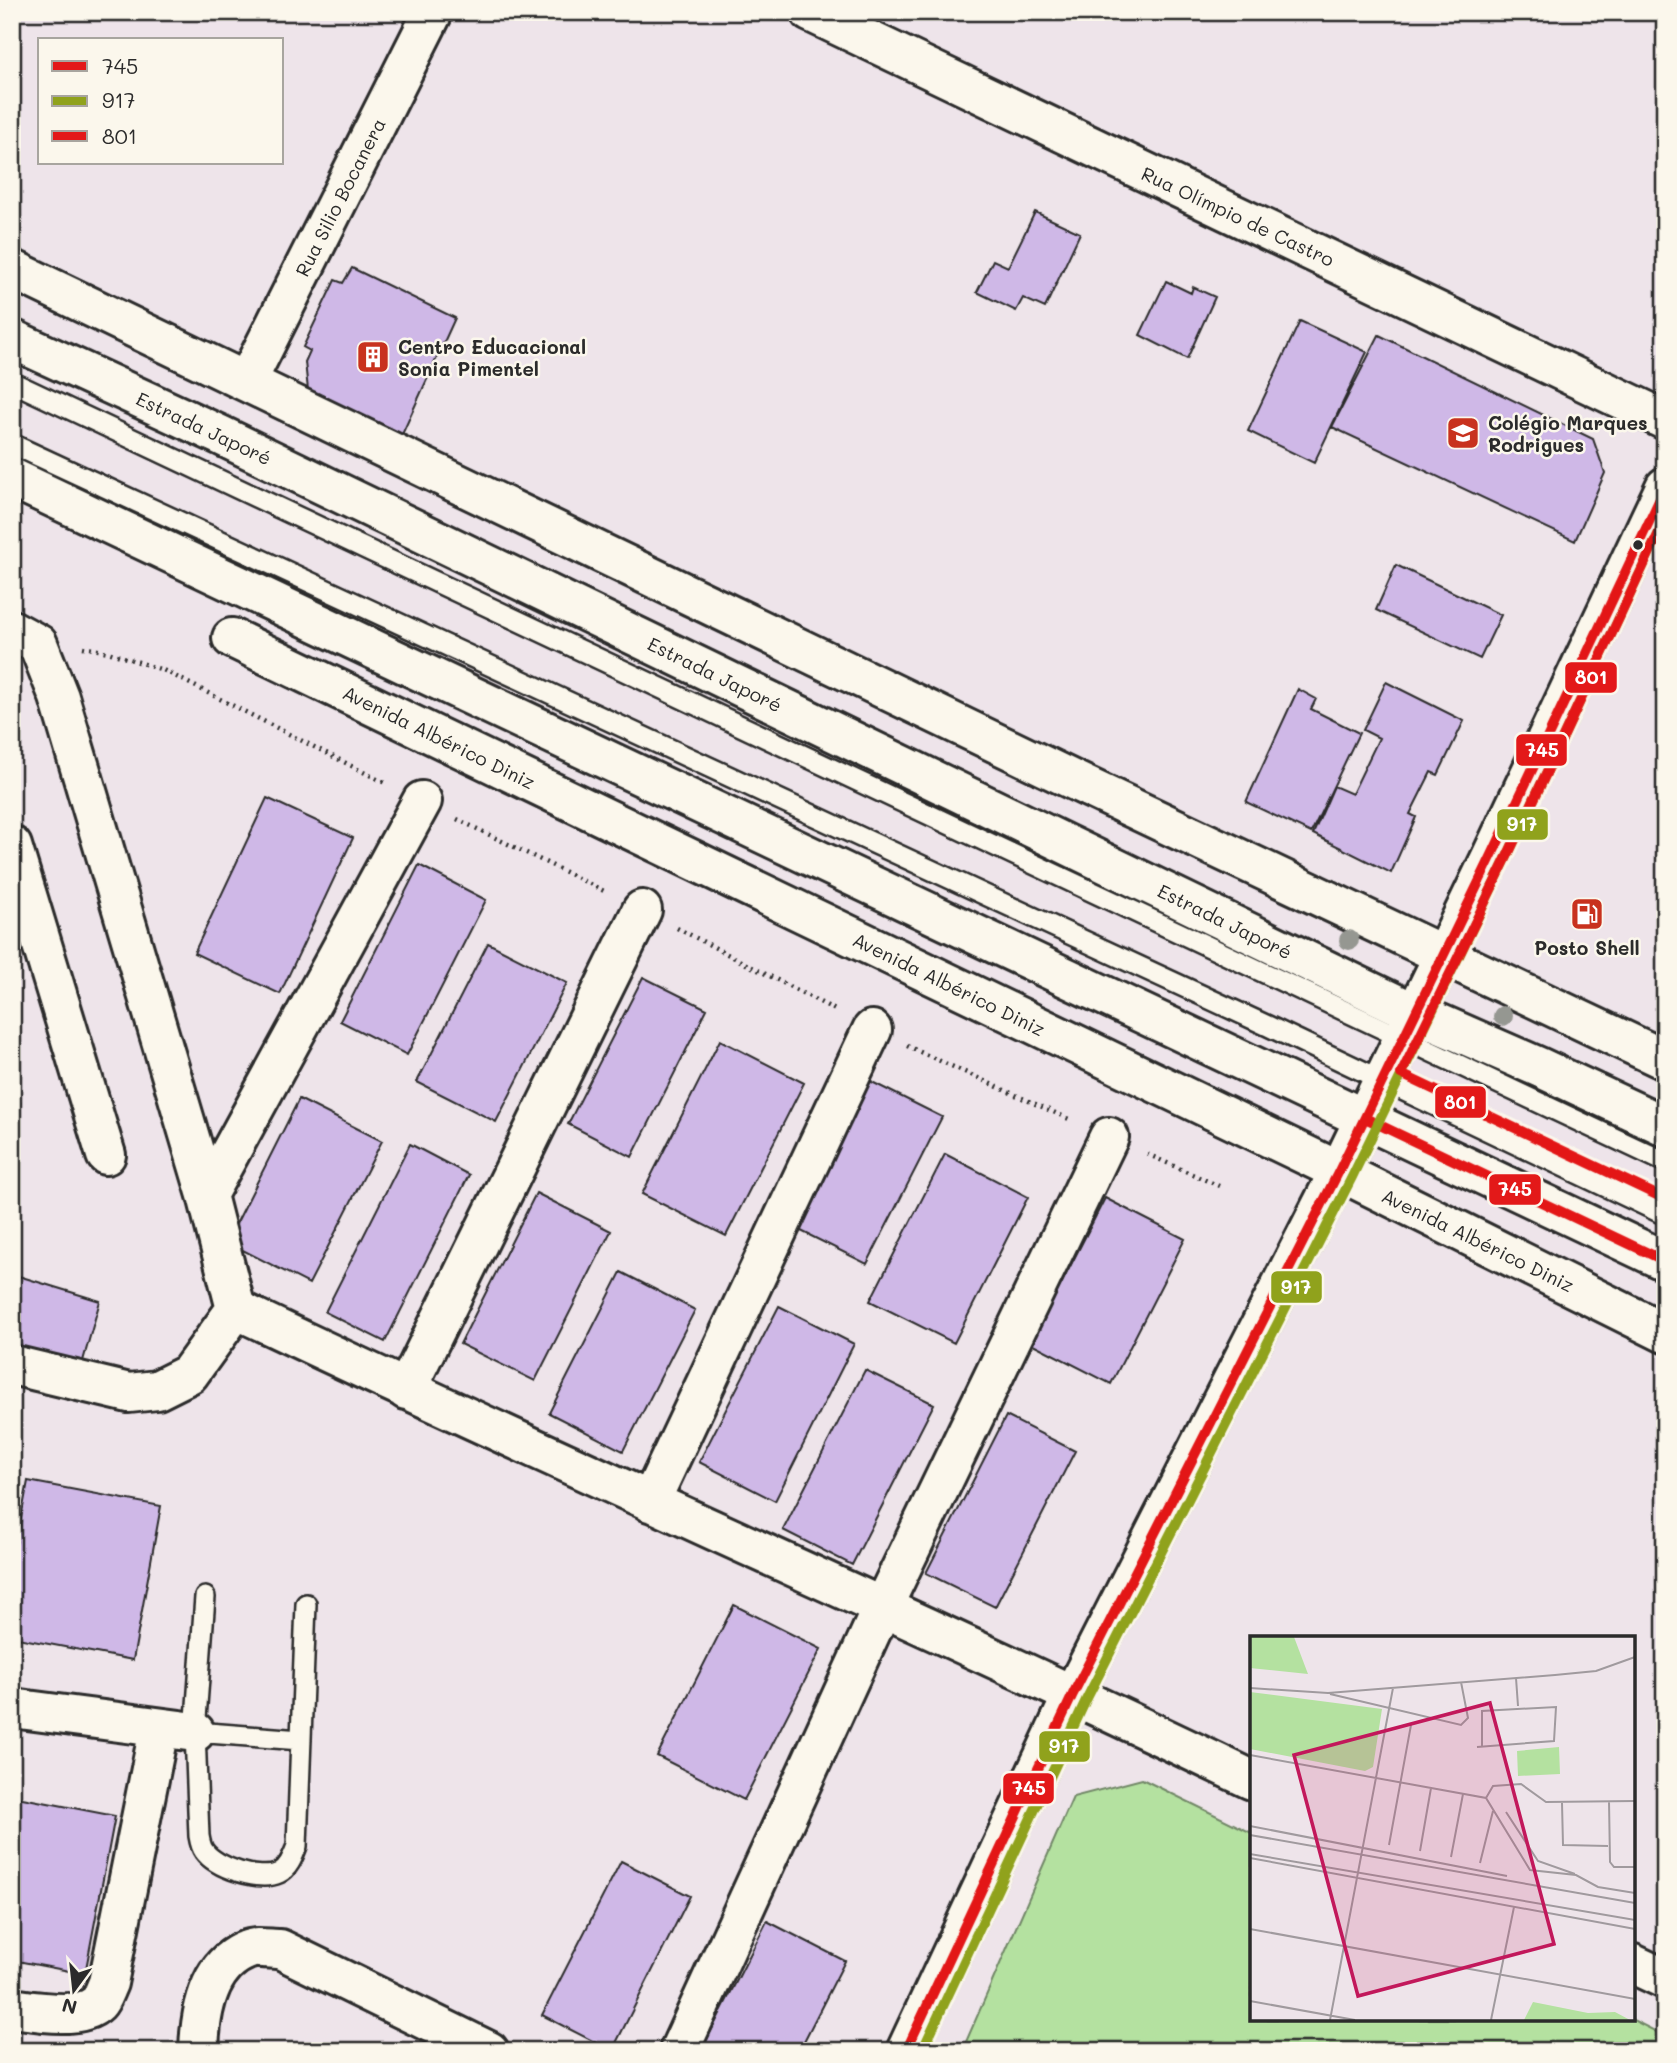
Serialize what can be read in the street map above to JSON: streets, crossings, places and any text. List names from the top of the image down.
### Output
{
  "streets": {
    "street": [
      "Rua Silio Bocanera",
      "Rua Olímpio de Castro",
      "Estrada Japoré",
      "Avenida Albérico Diniz"
    ]
  },
  "places": {
    "building": ["Centro Educacional Sonia Pimentel"],
    "school or university": ["Colégio Marques Rodrigues"],
    "fuel station": ["Posto Shell"]
  },
  "lines": ["transit line 745", "transit line 917", "transit line 801"],
  "legend": ["745", "917", "801"],
  "north": "bottom"
}
